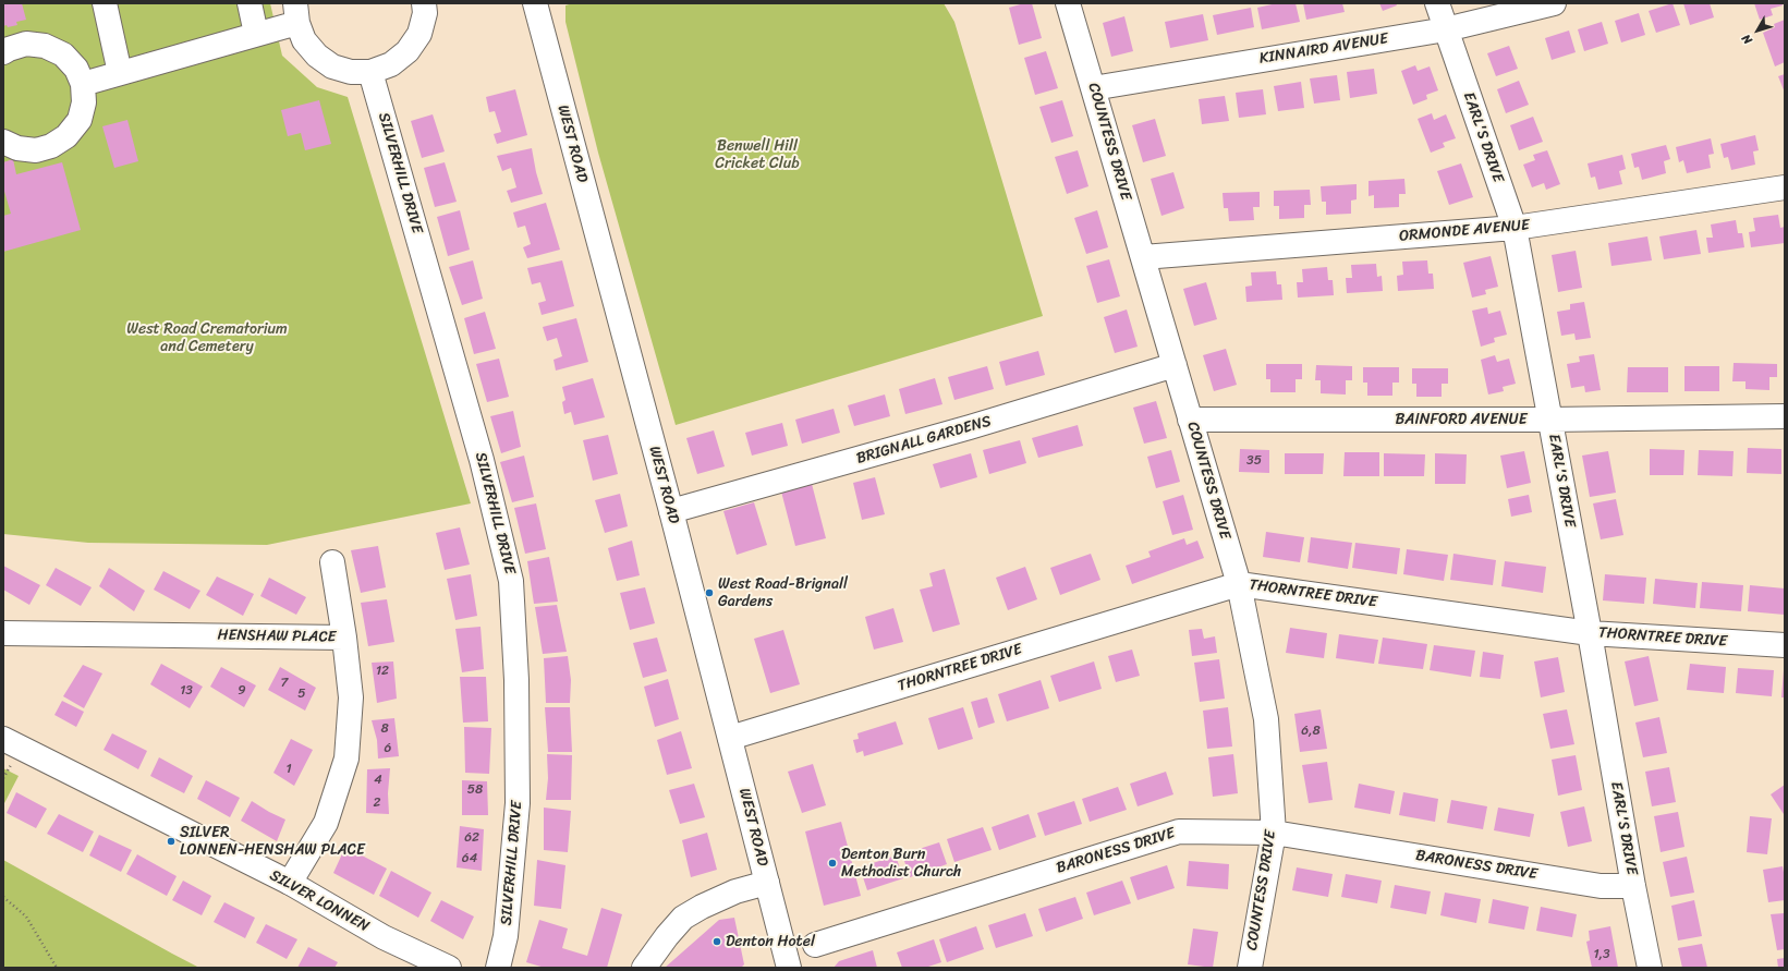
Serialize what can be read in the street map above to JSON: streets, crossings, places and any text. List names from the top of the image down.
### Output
{
  "streets": {
    "street": [
      "KINNAIRD AVENUE",
      "EARL'S DRIVE",
      "COUNTESS DRIVE",
      "WEST ROAD",
      "SILVERHILL DRIVE",
      "ORMONDE AVENUE",
      "BAINFORD AVENUE",
      "BRIGNALL GARDENS",
      "THORNTREE DRIVE",
      "HENSHAW PLACE",
      "BARONESS DRIVE",
      "SILVER LONNEN"
    ]
  },
  "crossings": [
    ["KINNAIRD AVENUE", "EARL'S DRIVE"],
    ["KINNAIRD AVENUE", "COUNTESS DRIVE"],
    ["EARL'S DRIVE", "ORMONDE AVENUE"],
    ["EARL'S DRIVE", "BAINFORD AVENUE"],
    ["EARL'S DRIVE", "THORNTREE DRIVE"],
    ["EARL'S DRIVE", "BARONESS DRIVE"],
    ["COUNTESS DRIVE", "ORMONDE AVENUE"],
    ["COUNTESS DRIVE", "BAINFORD AVENUE"],
    ["COUNTESS DRIVE", "BRIGNALL GARDENS"],
    ["COUNTESS DRIVE", "THORNTREE DRIVE"],
    ["COUNTESS DRIVE", "BARONESS DRIVE"],
    ["WEST ROAD", "BRIGNALL GARDENS"],
    ["WEST ROAD", "THORNTREE DRIVE"],
    ["HENSHAW PLACE", "SILVER LONNEN"]
  ],
  "parks": ["Benwell Hill Cricket Club", "West Road Crematorium and Cemetery"],
  "places": [
    "West Road-Brignall Gardens",
    "SILVER LONNEN-HENSHAW PLACE",
    "Denton Burn Methodist Church",
    "Denton Hotel"
  ],
  "house_numbers": [
    "35",
    "12",
    "7",
    "13",
    "9",
    "5",
    "8",
    "6,8",
    "6",
    "1",
    "4",
    "58",
    "2",
    "62",
    "64",
    "1,3"
  ],
  "north": "bottom left"
}
